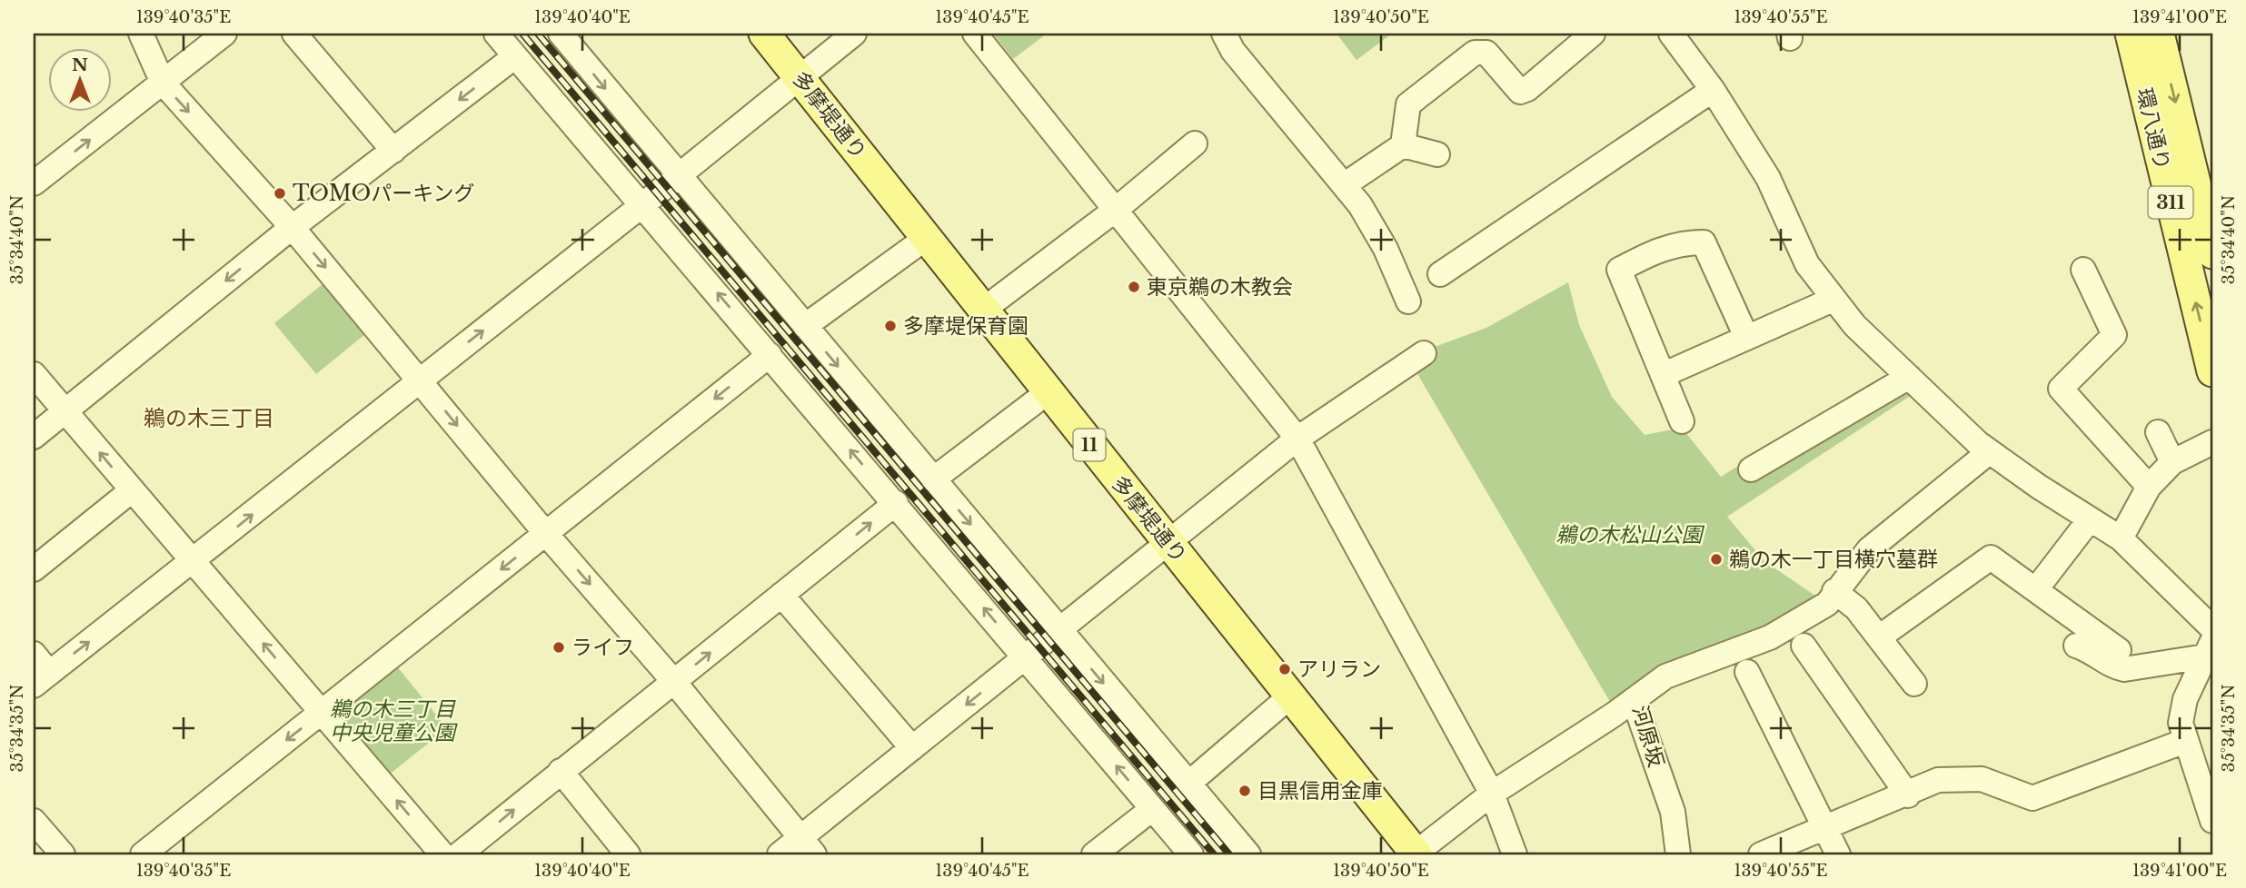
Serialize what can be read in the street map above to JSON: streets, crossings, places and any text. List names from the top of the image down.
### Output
{
  "streets": {
    "main road": [
      "多摩堤通り",
      "環八通り",
      "311",
      "11"
    ],
    "street": ["河原坂"]
  },
  "districts": ["鵜の木三丁目"],
  "parks": ["鵜の木松山公園", "鵜の木三丁目 中央児童公園"],
  "places": [
    "TOMOパーキング",
    "東京鵜の木教会",
    "多摩堤保育園",
    "鵜の木一丁目横穴墓群",
    "ライフ",
    "アリラン",
    "目黒信用金庫"
  ],
  "north": "top",
  "coordinates": [
    "139°40'35\"E",
    "139°40'40\"E",
    "139°40'45\"E",
    "139°40'50\"E",
    "139°40'55\"E",
    "139°41'00\"E",
    "35°34'40\"N",
    "35°34'35\"N"
  ]
}
